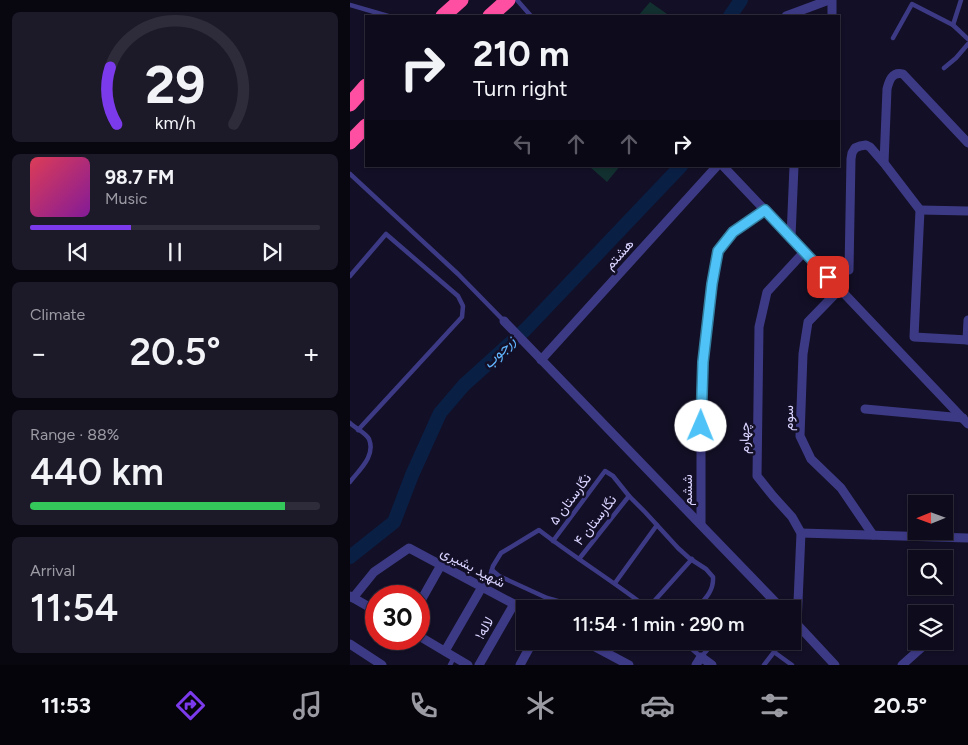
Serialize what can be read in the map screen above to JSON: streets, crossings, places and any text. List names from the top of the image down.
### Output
{
  "streets": {
    "street": [
      "هشتم",
      "سوم",
      "چهارم",
      "ششم",
      "شهید بشیری",
      "لاله۱"
    ],
    "lane": ["نگارستان ۵", "نگارستان ۴"]
  },
  "crossings": [
    ["نگارستان ۵", "نگارستان ۴"],
    ["شهید بشیری", "لاله۱"]
  ],
  "water": ["زرجوب"],
  "north": "left",
  "page": {
    "turn": ["210 m", "Turn right"],
    "song": ["98.7 FM", "Music"],
    "tile": [
      "Climate",
      ["Range · 88%", "440 km"],
      ["Arrival", "11:54"]
    ],
    "heat": ["−", "20.5°", "+"],
    "limit": "30",
    "trip": "11:54 · 1 min · 290 m",
    "tabs": ["11:53", "20.5°"],
    "gauge": ["29", "km/h"]
  }
}
